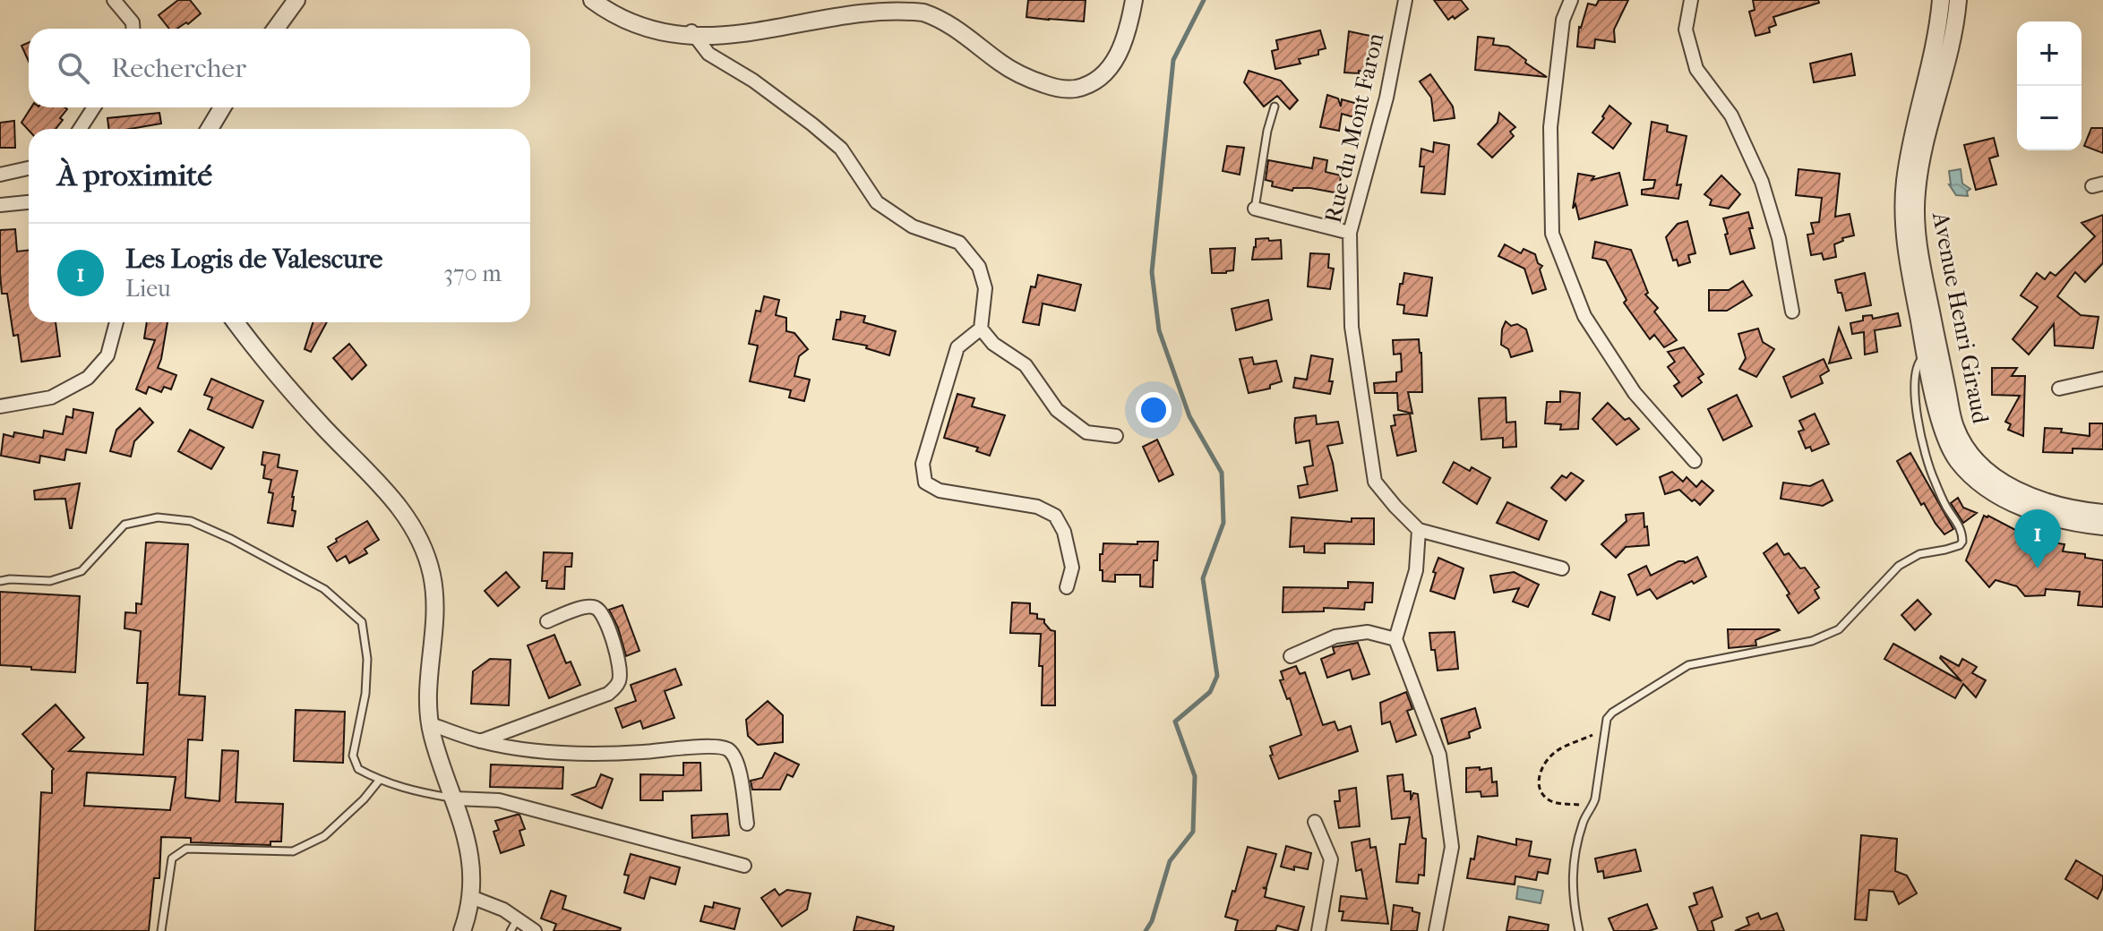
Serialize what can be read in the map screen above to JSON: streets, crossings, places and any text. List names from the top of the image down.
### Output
{
  "streets": {
    "street": ["Rue du Mont Faron", "Avenue Henri Giraud"]
  },
  "page": {
    "map_buttons": ["+", "−"],
    "search": "Rechercher",
    "heading": "À proximité",
    "list": [
      {
        "mark": "1",
        "name": "Les Logis de Valescure",
        "note": "Lieu",
        "value": "370 m"
      }
    ],
    "pins": "1"
  }
}
